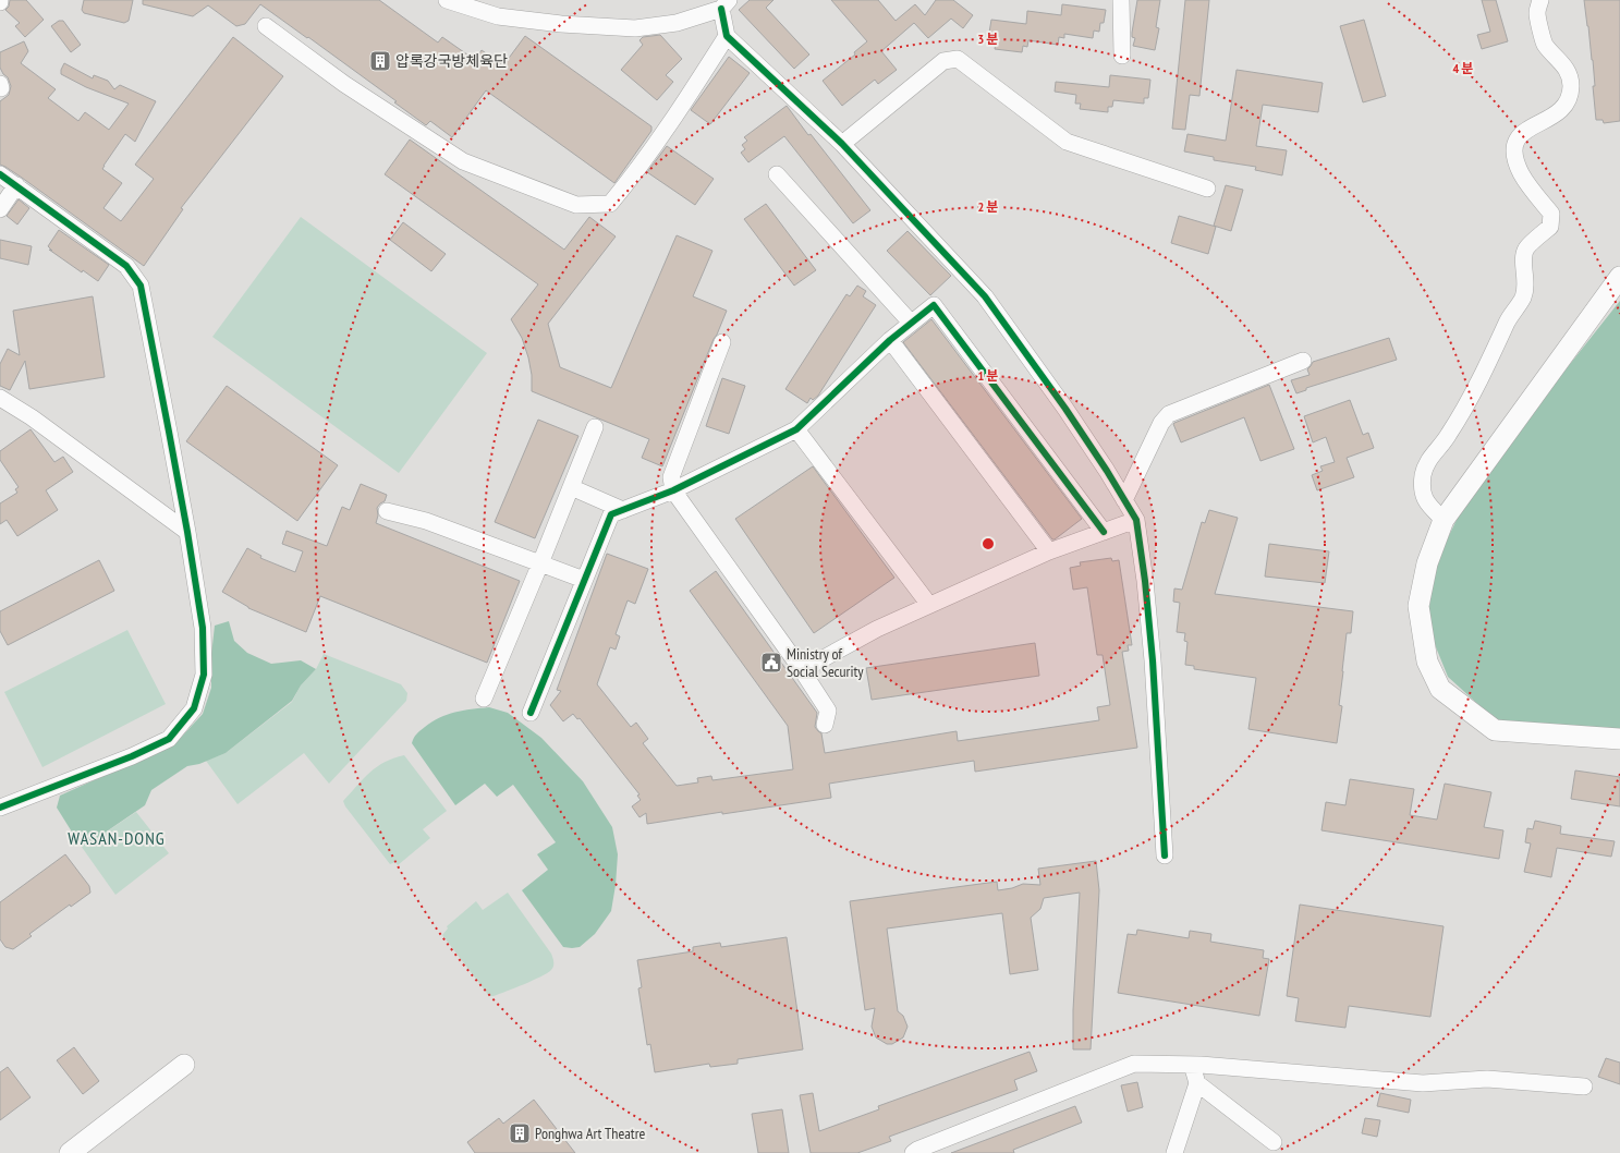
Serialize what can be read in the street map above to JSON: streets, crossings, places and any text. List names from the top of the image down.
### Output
{
  "districts": ["WASAN-DONG"],
  "places": {
    "building": ["압록강국방체육단", "Ponghwa Art Theatre"],
    "public building": ["Ministry of Social Security"]
  },
  "rings": [
    "3 분",
    "4 분",
    "2 분",
    "1 분"
  ]
}
